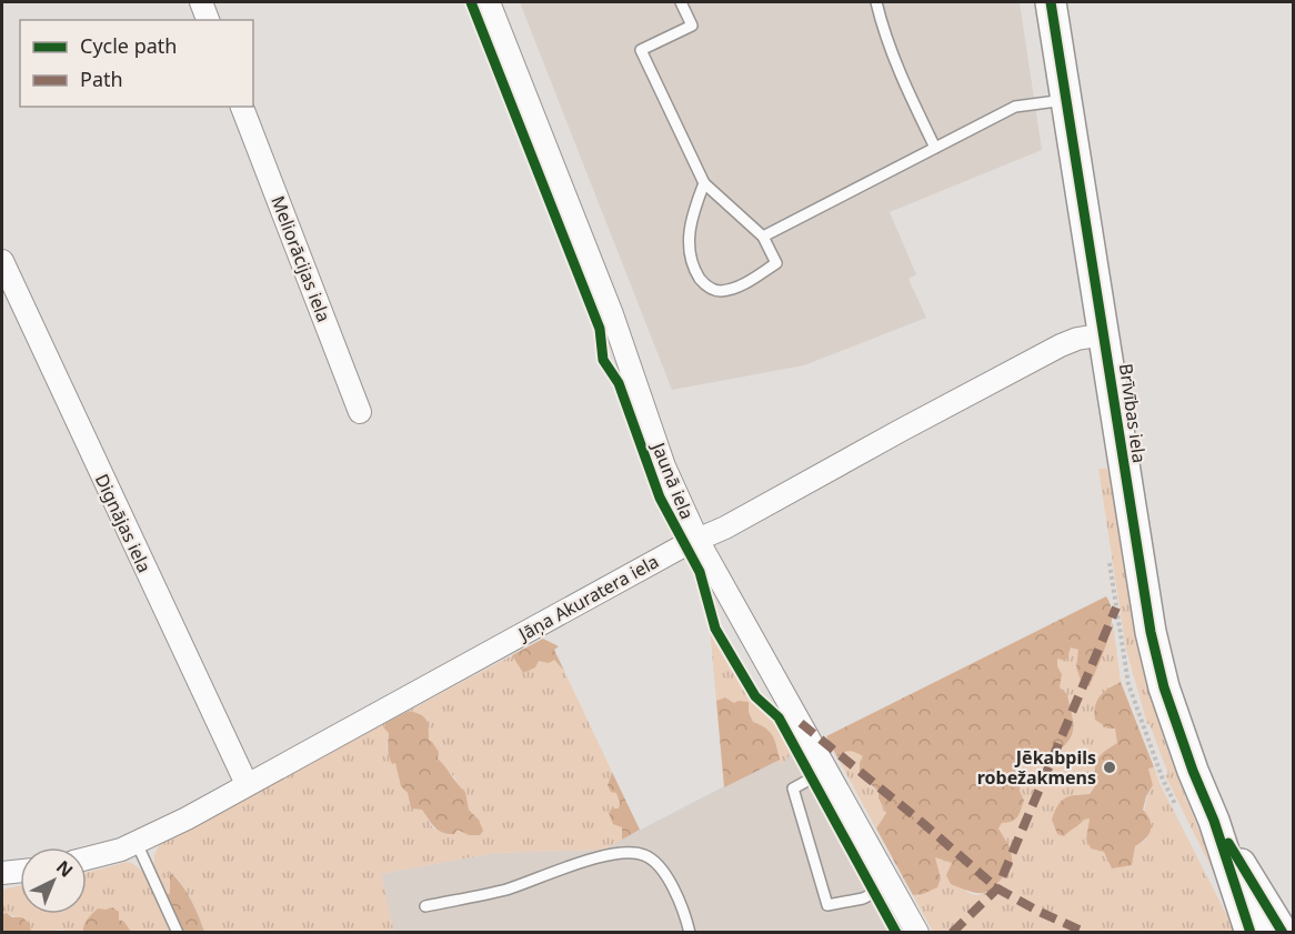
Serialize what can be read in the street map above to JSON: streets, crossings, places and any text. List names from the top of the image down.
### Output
{
  "streets": {
    "main road": ["Brīvības iela"],
    "street": [
      "Meliorācijas iela",
      "Jaunā iela",
      "Dignājas iela",
      "Jāņa Akuratera iela"
    ]
  },
  "crossings": [
    ["Brīvības iela", "Jāņa Akuratera iela"],
    ["Jaunā iela", "Jāņa Akuratera iela"],
    ["Dignājas iela", "Jāņa Akuratera iela"]
  ],
  "places": ["Jēkabpils robežakmens"],
  "legend": ["Cycle path", "Path"],
  "north": "top right"
}
